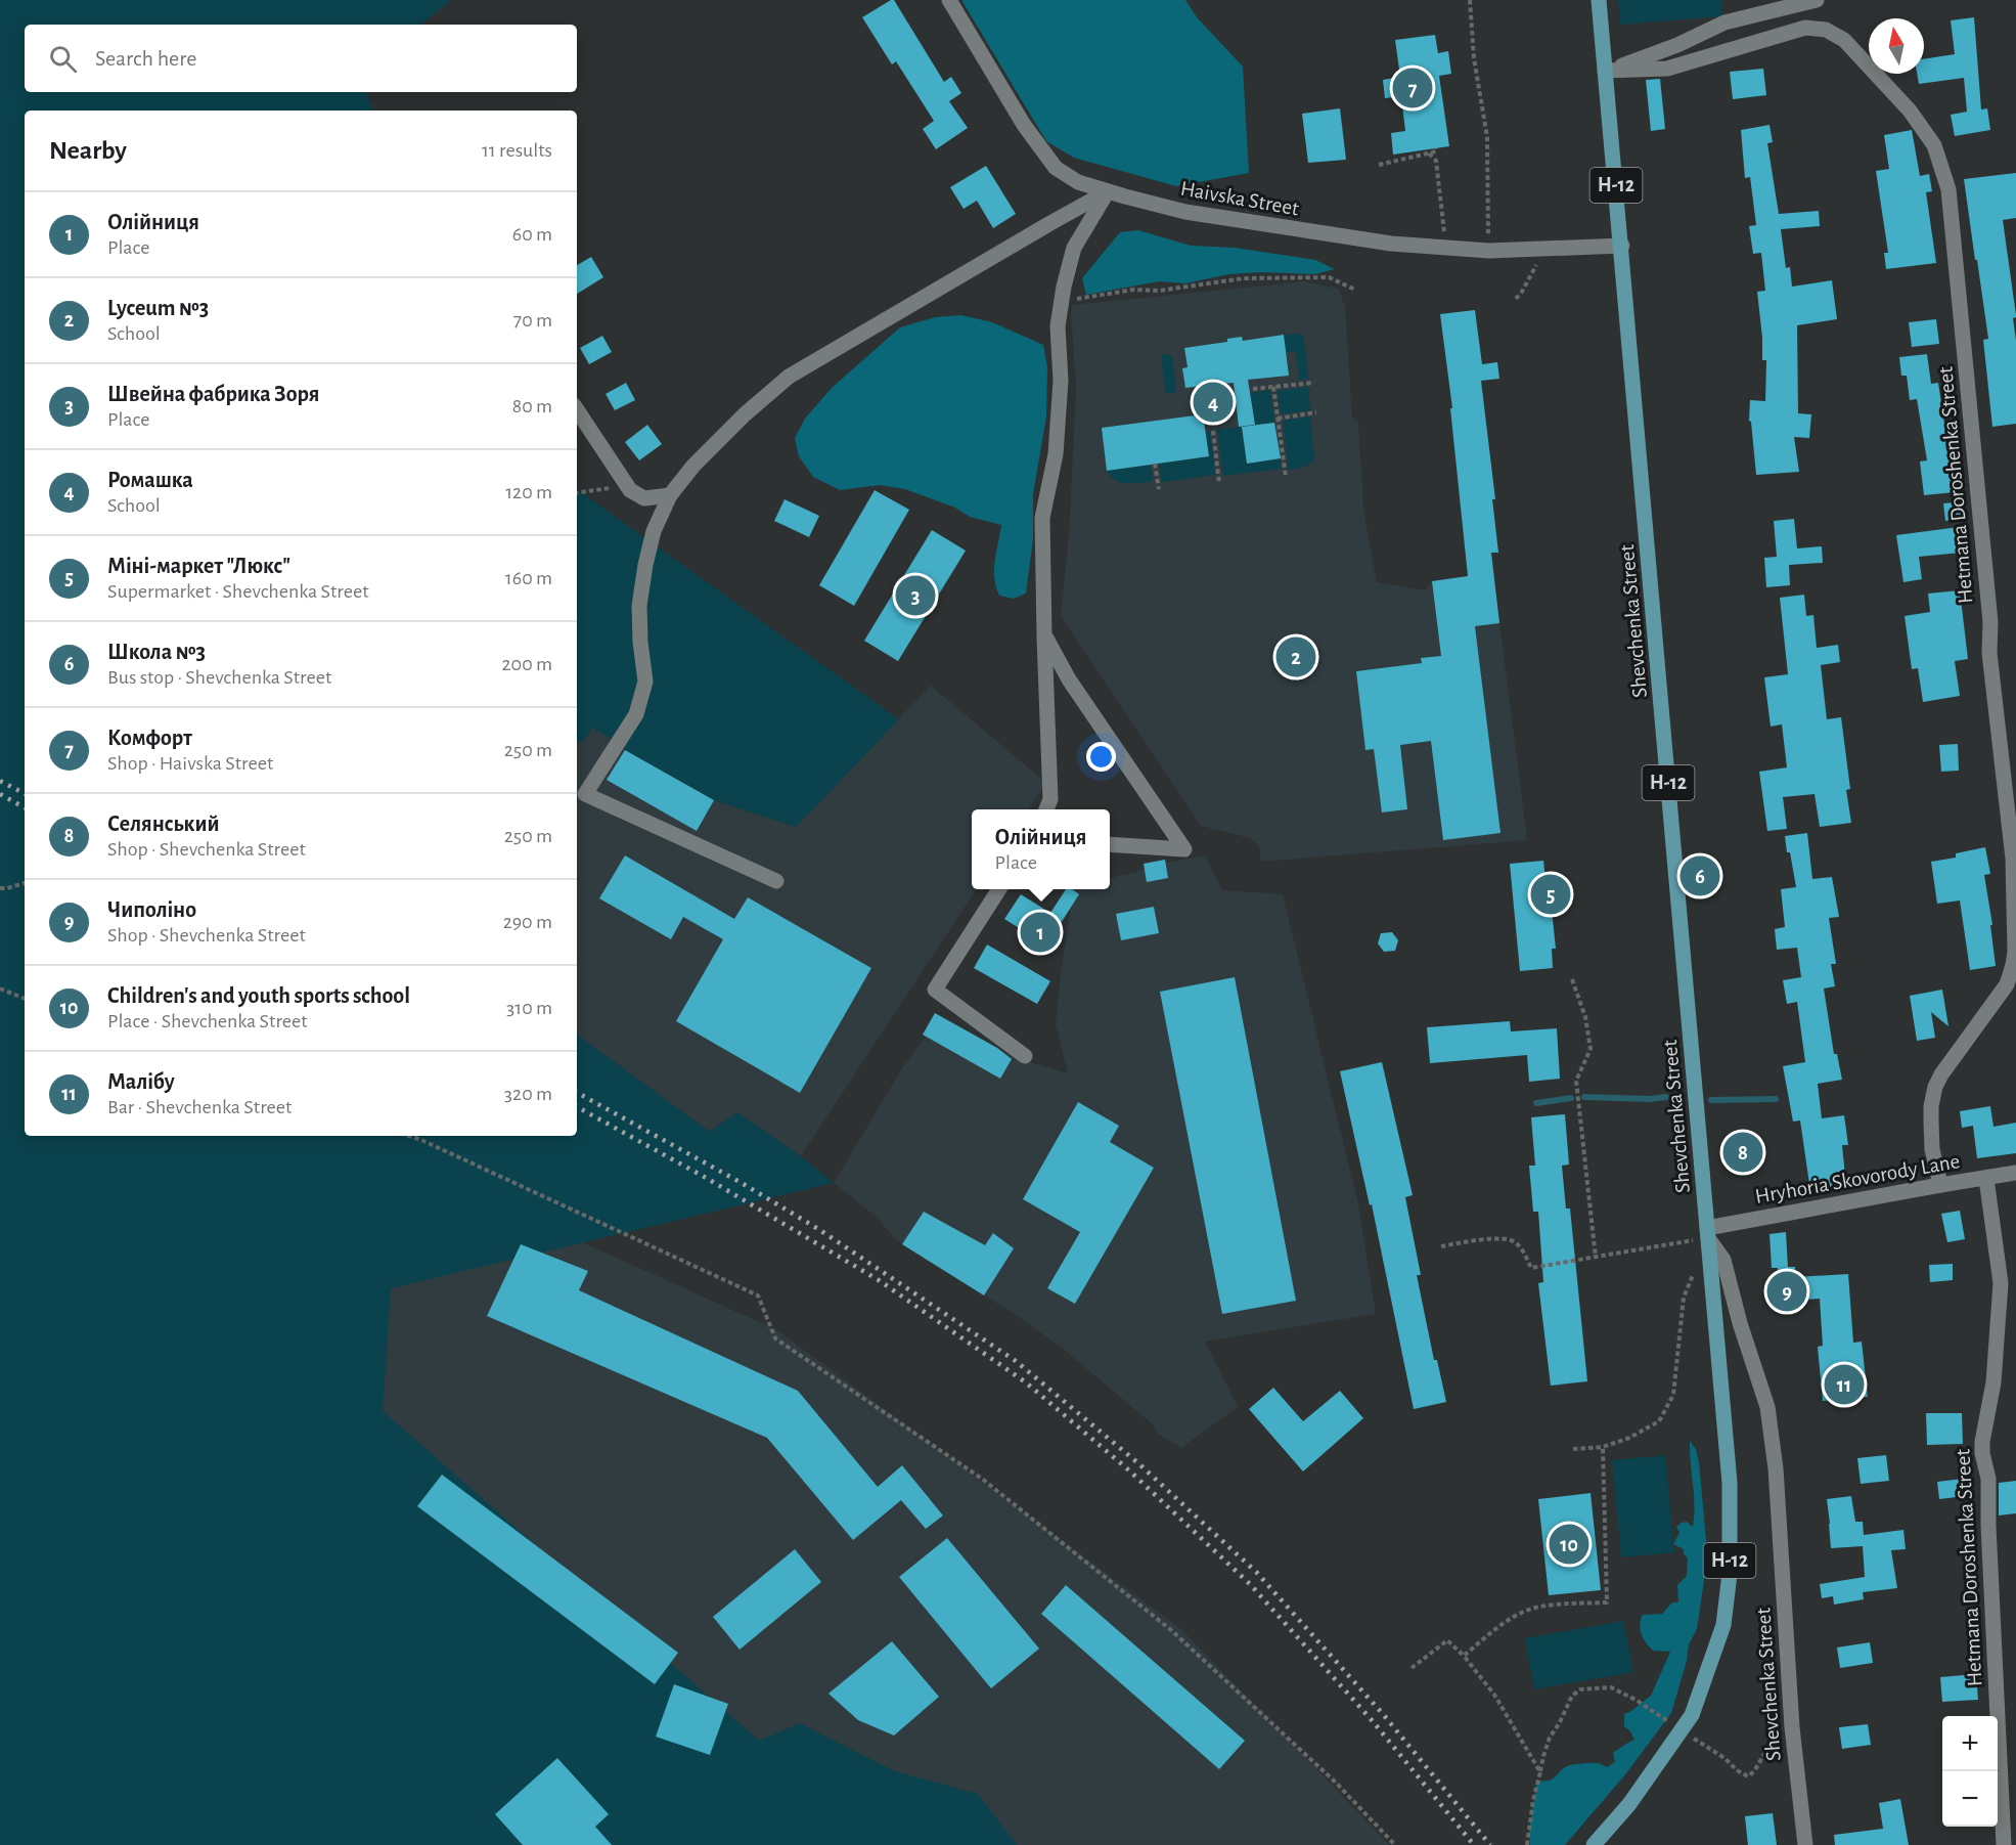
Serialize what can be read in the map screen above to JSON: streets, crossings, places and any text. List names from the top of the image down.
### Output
{
  "streets": {
    "main road": ["Н-12", "Shevchenka Street"],
    "street": ["Haivska Street", "Hetmana Doroshenka Street", "Hryhoria Skovorody Lane"]
  },
  "crossings": [
    ["Haivska Street", "Shevchenka Street"],
    ["Hetmana Doroshenka Street", "Shevchenka Street"],
    ["Hetmana Doroshenka Street", "Hryhoria Skovorody Lane"],
    ["Shevchenka Street", "Hryhoria Skovorody Lane"]
  ],
  "north": "top",
  "page": {
    "search": "Search here",
    "pins": [
      "7",
      "4",
      "3",
      "2",
      "6",
      "5",
      "1",
      "8",
      "9",
      "11",
      "10"
    ],
    "heading": ["Nearby", "11 results"],
    "list": [
      {
        "mark": "1",
        "name": "Олійниця",
        "note": "Place",
        "value": "60 m"
      },
      {
        "mark": "2",
        "name": "Lyceum №3",
        "note": "School",
        "value": "70 m"
      },
      {
        "mark": "3",
        "name": "Швейна фабрика Зоря",
        "note": "Place",
        "value": "80 m"
      },
      {
        "mark": "4",
        "name": "Ромашка",
        "note": "School",
        "value": "120 m"
      },
      {
        "mark": "5",
        "name": "Міні-маркет \"Люкс\"",
        "note": "Supermarket · Shevchenka Street",
        "value": "160 m"
      },
      {
        "mark": "6",
        "name": "Школа №3",
        "note": "Bus stop · Shevchenka Street",
        "value": "200 m"
      },
      {
        "mark": "7",
        "name": "Комфорт",
        "note": "Shop · Haivska Street",
        "value": "250 m"
      },
      {
        "mark": "8",
        "name": "Селянський",
        "note": "Shop · Shevchenka Street",
        "value": "250 m"
      },
      {
        "mark": "9",
        "name": "Чиполіно",
        "note": "Shop · Shevchenka Street",
        "value": "290 m"
      },
      {
        "mark": "10",
        "name": "Children's and youth sports school",
        "note": "Place · Shevchenka Street",
        "value": "310 m"
      },
      {
        "mark": "11",
        "name": "Малібу",
        "note": "Bar · Shevchenka Street",
        "value": "320 m"
      }
    ],
    "popup": ["Олійниця", "Place"],
    "map_buttons": ["+", "−"]
  }
}
